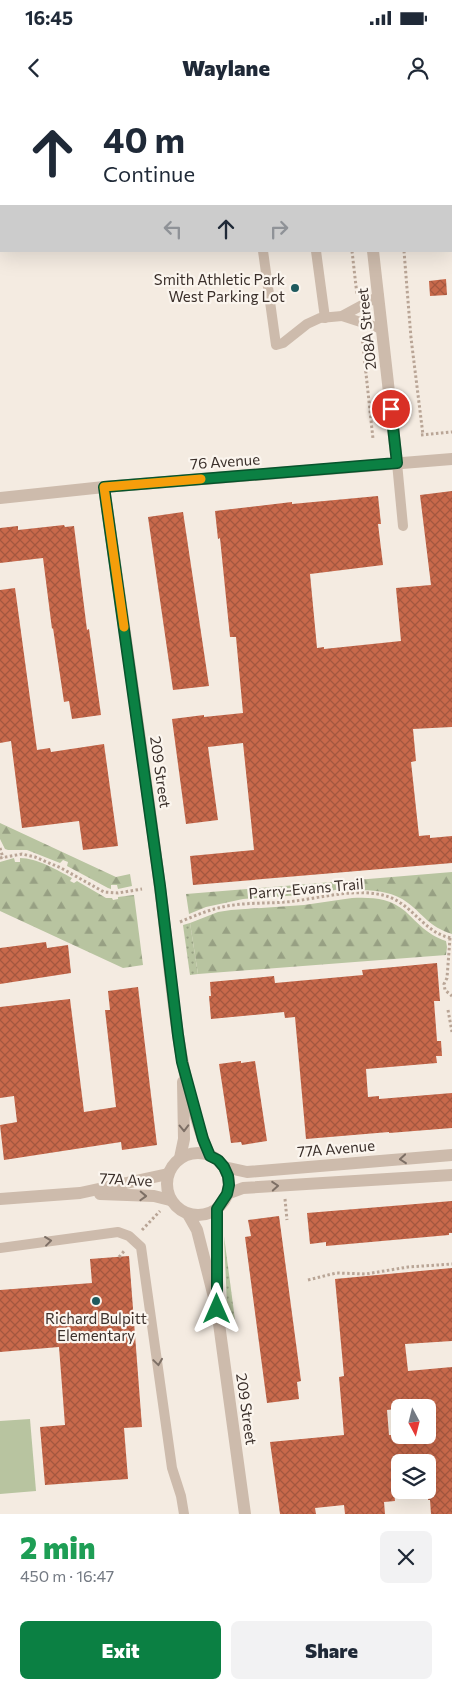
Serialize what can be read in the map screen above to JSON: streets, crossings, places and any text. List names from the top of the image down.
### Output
{
  "streets": {
    "street": [
      "208A Street",
      "76 Avenue",
      "209 Street",
      "77A Avenue",
      "77A Ave"
    ],
    "path": ["Parry-Evans Trail"]
  },
  "crossings": [
    ["208A Street", "76 Avenue"],
    ["76 Avenue", "209 Street"],
    ["209 Street", "77A Avenue"],
    ["209 Street", "77A Ave"],
    ["77A Avenue", "77A Ave"]
  ],
  "places": ["Smith Athletic Park West Parking Lot", "Richard Bulpitt Elementary"],
  "north": "bottom",
  "page": {
    "status": "16:45",
    "header": "Waylane",
    "turn": ["40 m", "Continue"],
    "heading": ["2 min", "450 m · 16:47"],
    "buttons": ["Exit", "Share"]
  }
}
